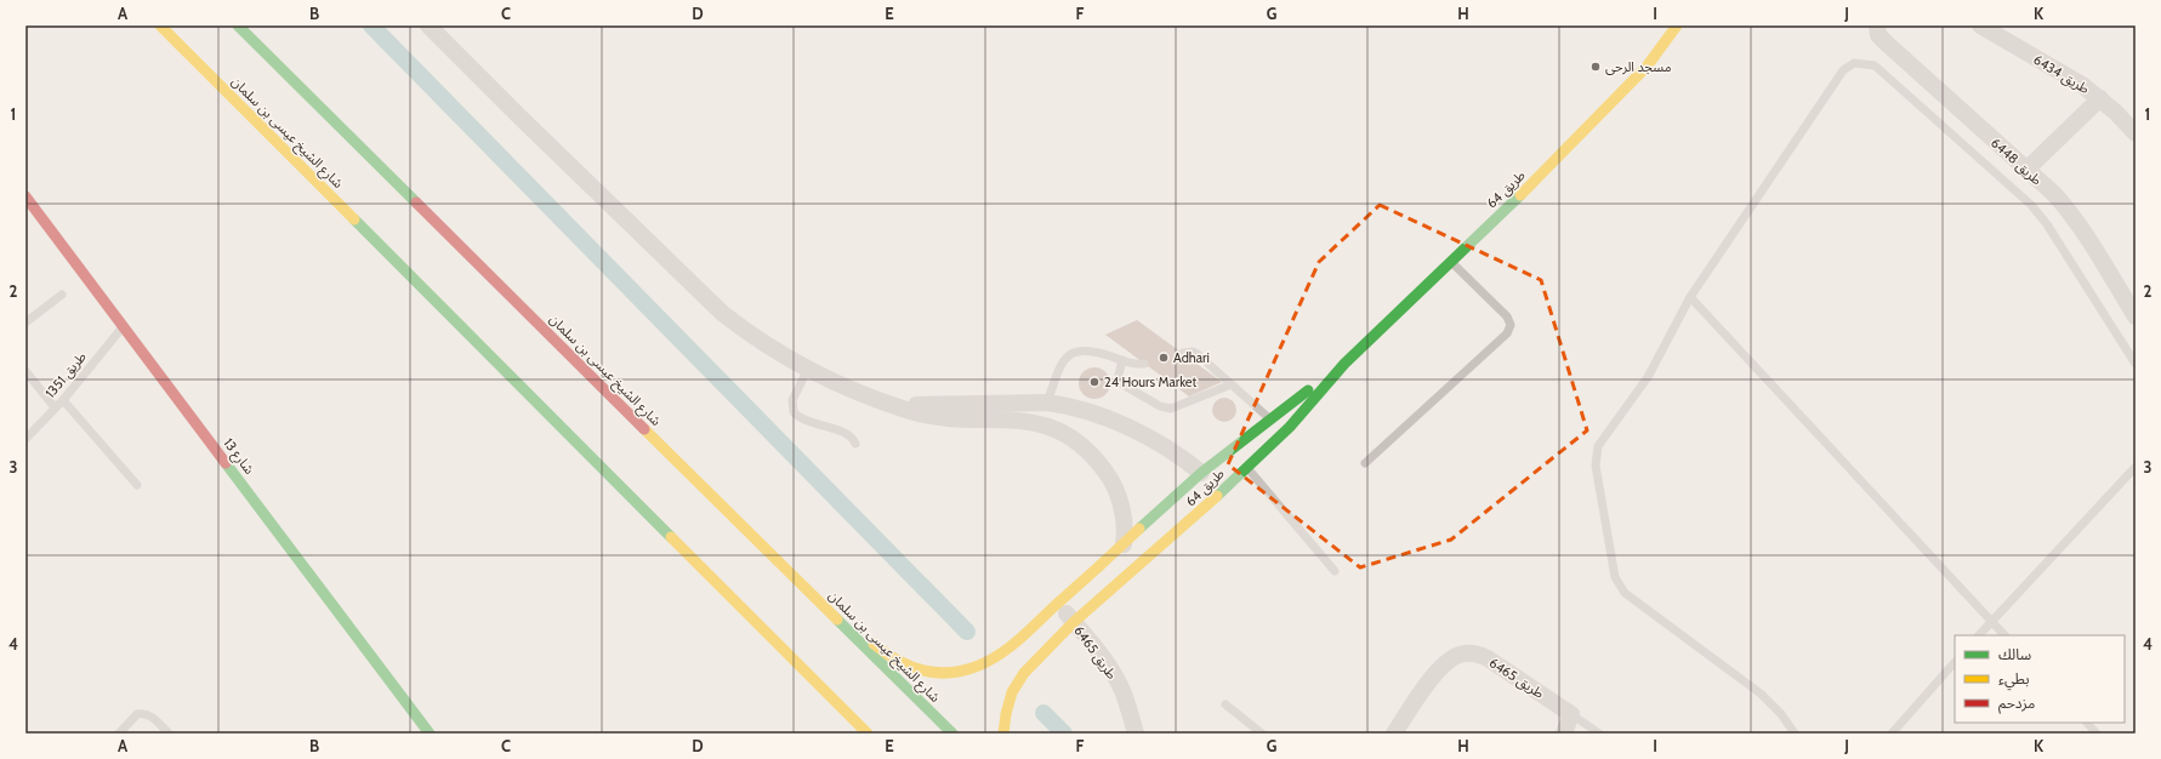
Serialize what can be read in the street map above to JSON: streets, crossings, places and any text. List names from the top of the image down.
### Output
{
  "streets": {
    "main road": ["شارع الشيخ عيسى بن سلمان", "طريق 64", "شارع 13"],
    "street": ["طريق 6434", "طريق 6448", "طريق 6465"],
    "lane": ["طريق 1351"]
  },
  "crossings": [
    ["شارع الشيخ عيسى بن سلمان", "طريق 64"],
    ["طريق 64", "طريق 6465"],
    ["طريق 1351", "شارع 13"]
  ],
  "places": ["مسجد الرحى", "Adhari", "24 Hours Market"],
  "legend": ["سالك", "بطيء", "مزدحم"],
  "grid": {
    "columns": [
      "A",
      "B",
      "C",
      "D",
      "E",
      "F",
      "G",
      "H",
      "I",
      "J",
      "K"
    ],
    "rows": [
      "1",
      "2",
      "3",
      "4"
    ]
  }
}
